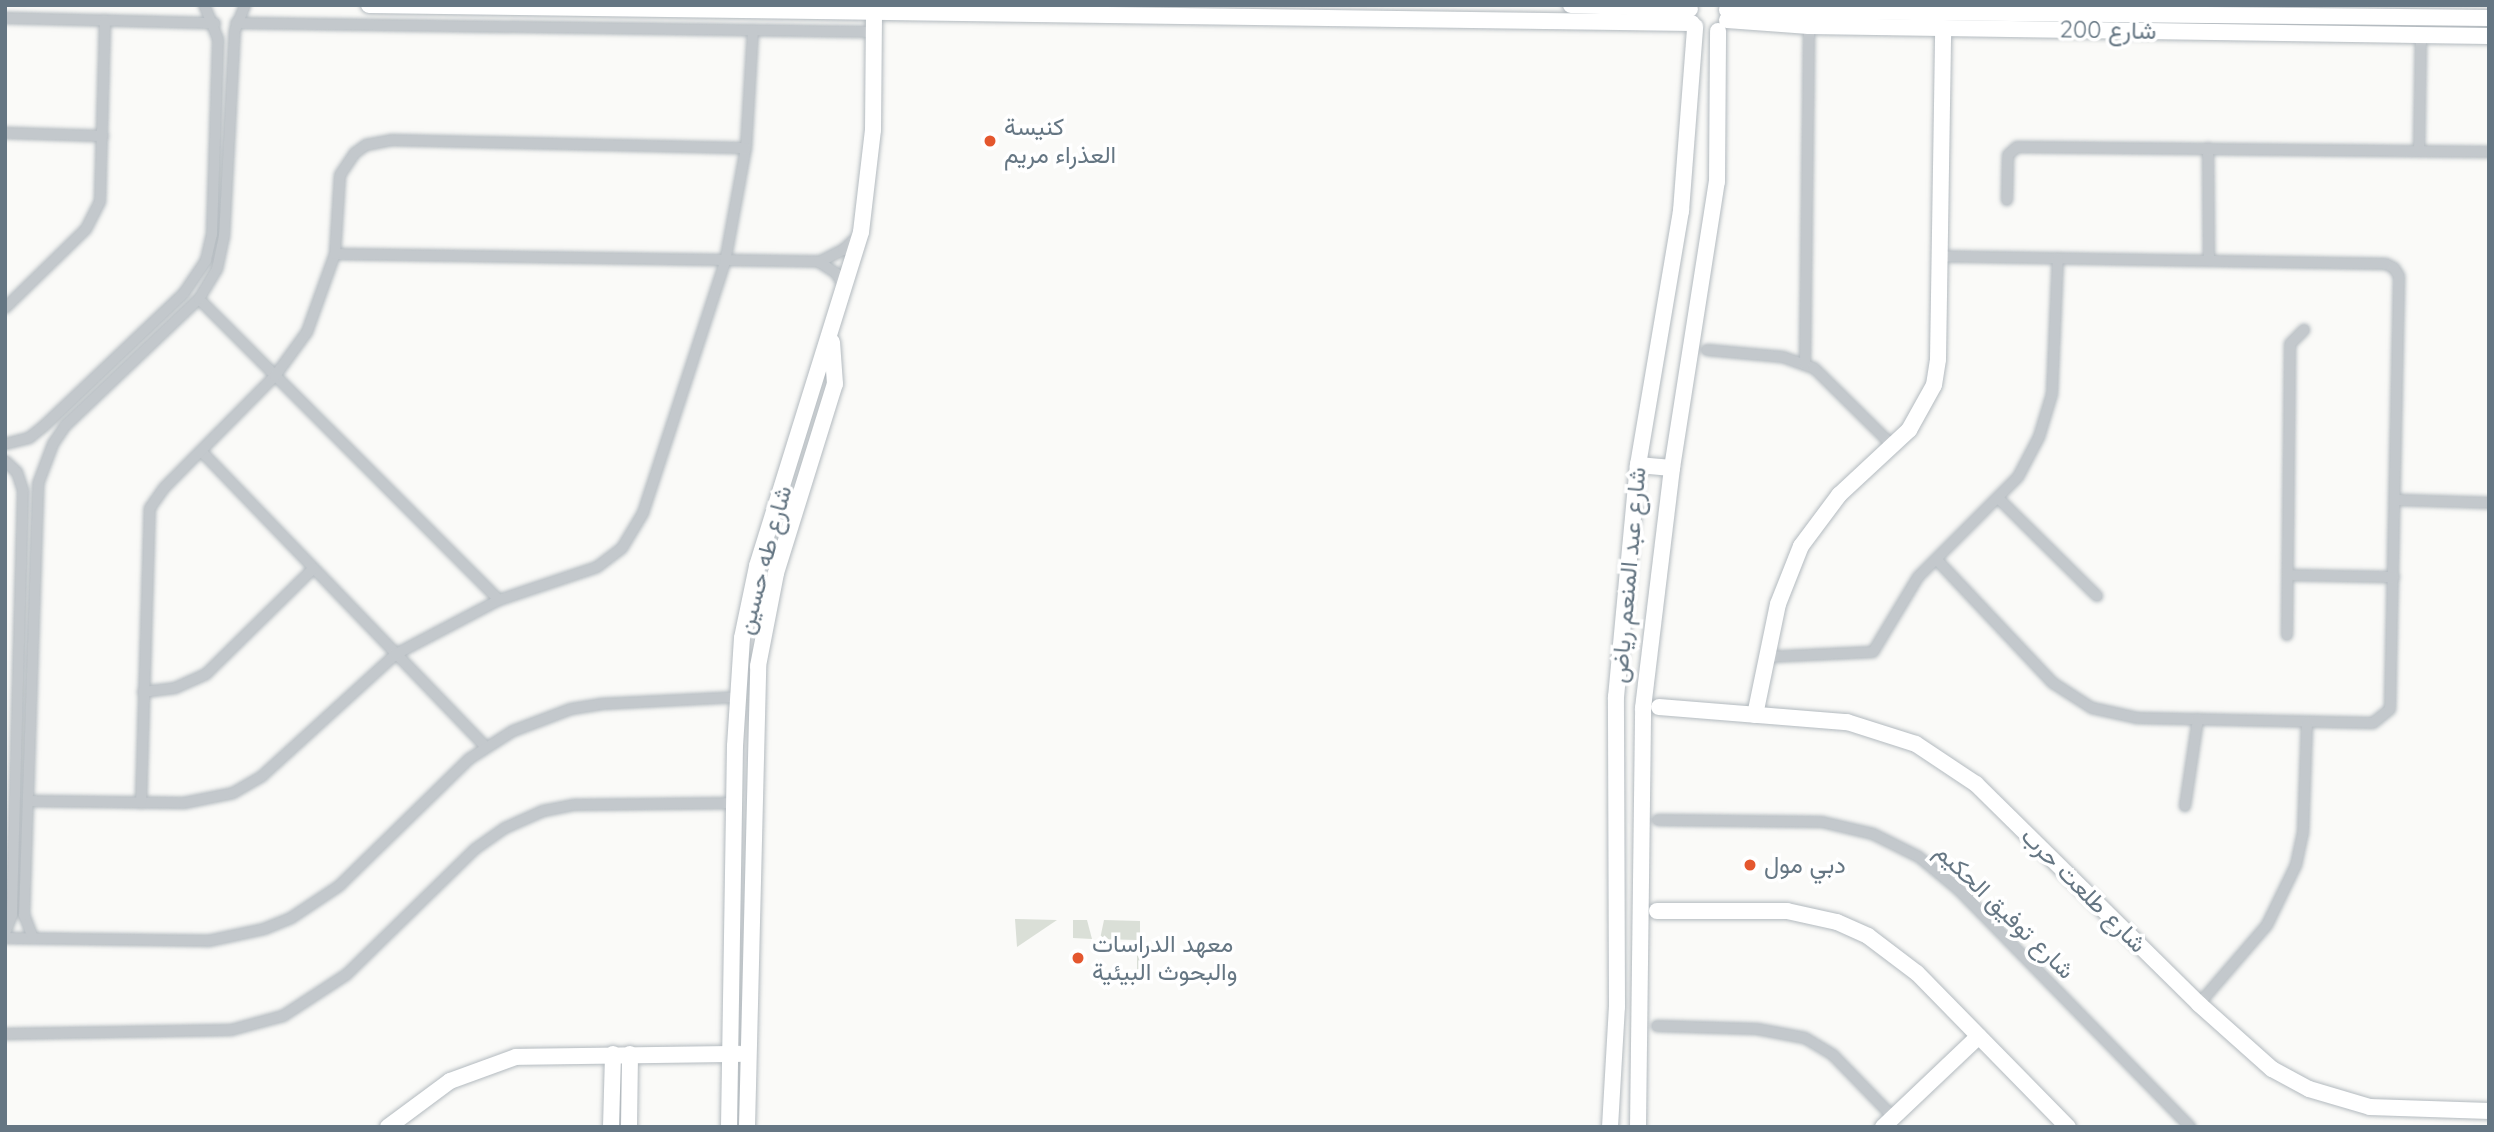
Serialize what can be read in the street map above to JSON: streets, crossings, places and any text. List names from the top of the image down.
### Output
{
  "streets": {
    "street": [
      "شارع 200",
      "شارع طه حسين",
      "شارع عبد المنعم رياض",
      "شارع طلعت حرب",
      "شارع توفيق الحكيم"
    ]
  },
  "crossings": [
    ["شارع 200", "شارع عبد المنعم رياض"]
  ],
  "places": ["كنيسة العذراء مريم", "دبي مول", "معهد الدراسات والبحوث البيئية"]
}
